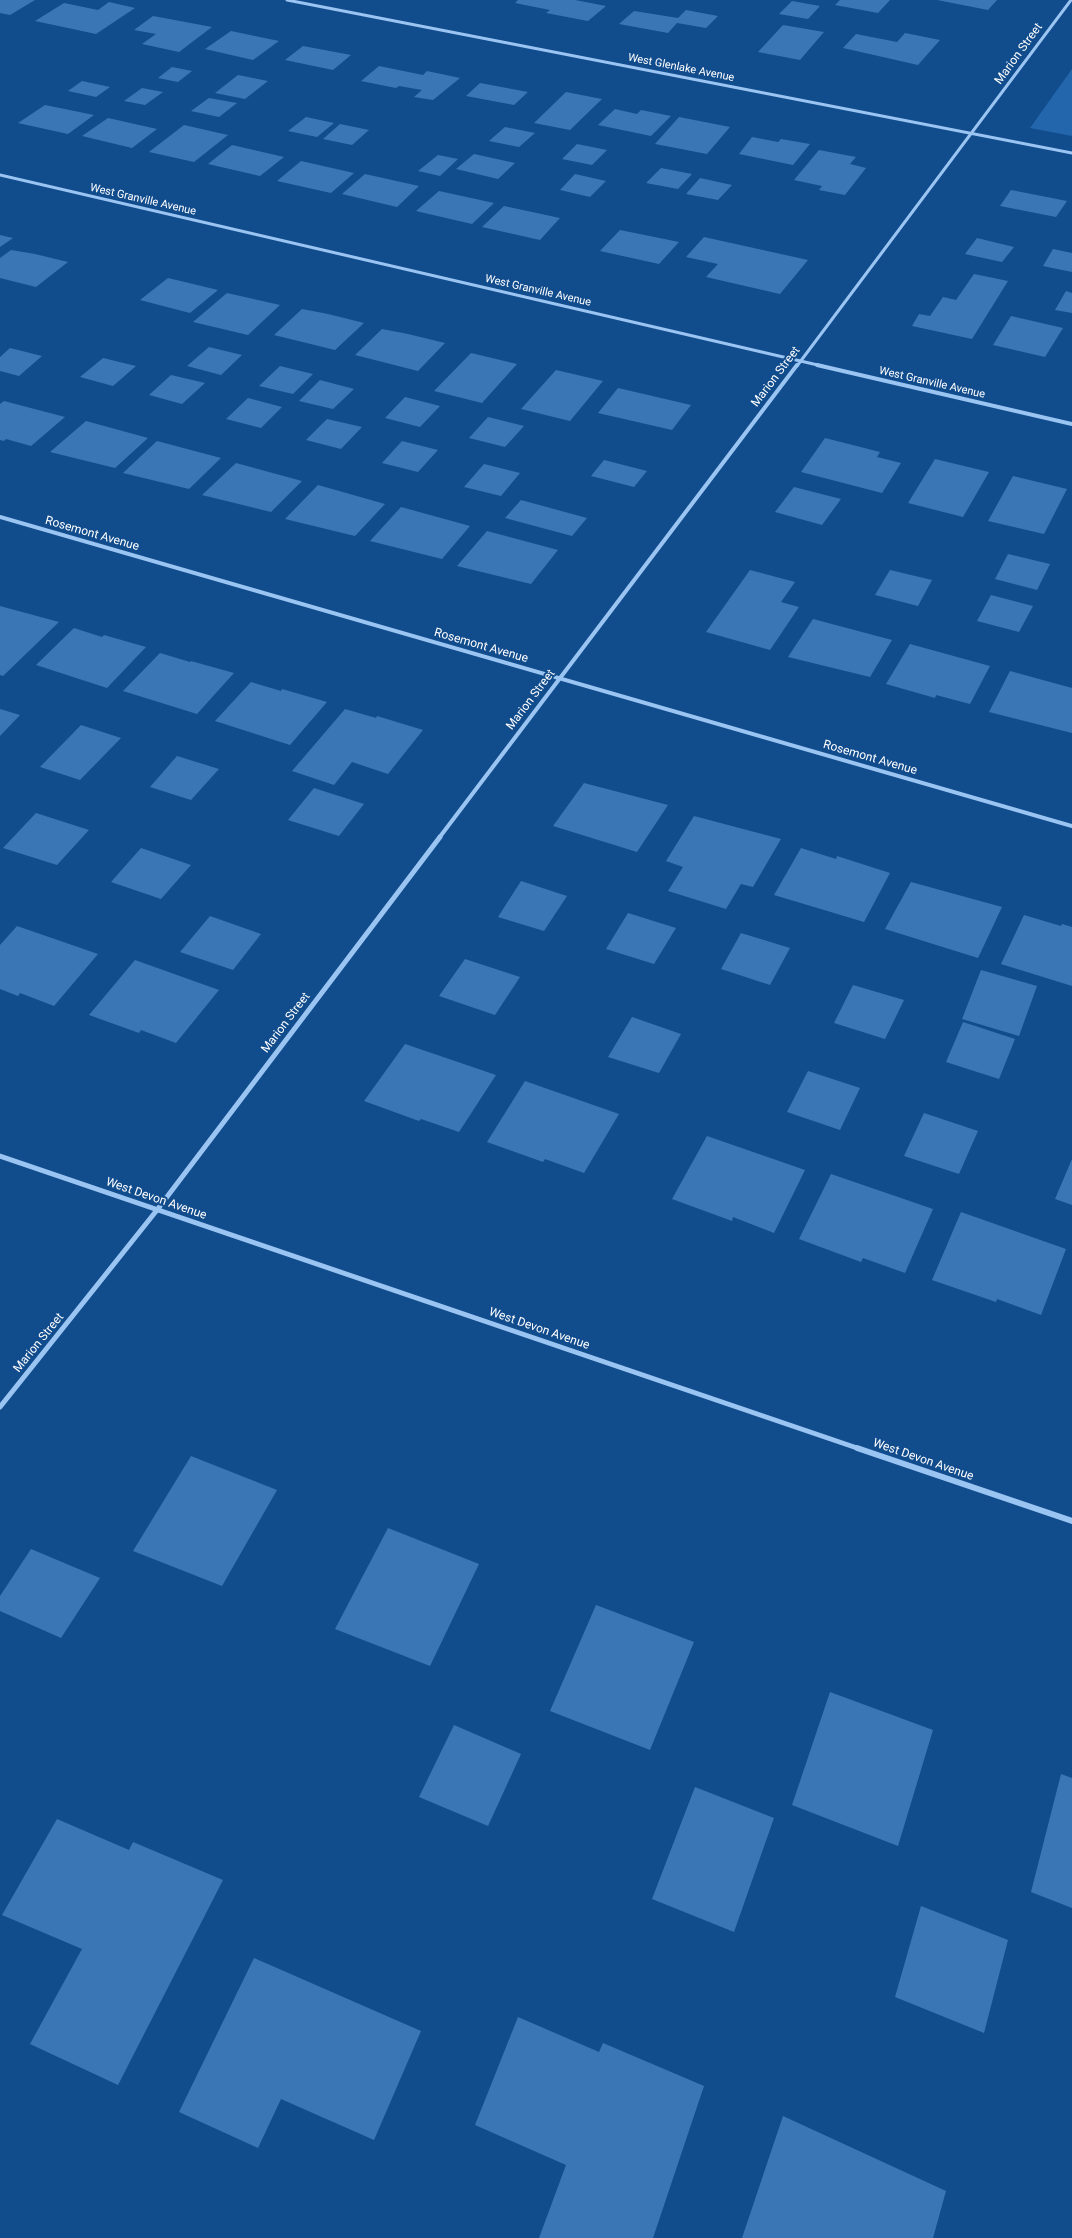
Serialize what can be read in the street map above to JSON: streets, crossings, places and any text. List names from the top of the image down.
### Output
{
  "streets": {
    "street": [
      "Marion Street",
      "West Glenlake Avenue",
      "West Granville Avenue",
      "Rosemont Avenue",
      "West Devon Avenue"
    ]
  },
  "crossings": [
    ["Marion Street", "West Glenlake Avenue"],
    ["Marion Street", "West Granville Avenue"],
    ["Marion Street", "Rosemont Avenue"],
    ["Marion Street", "West Devon Avenue"]
  ]
}
